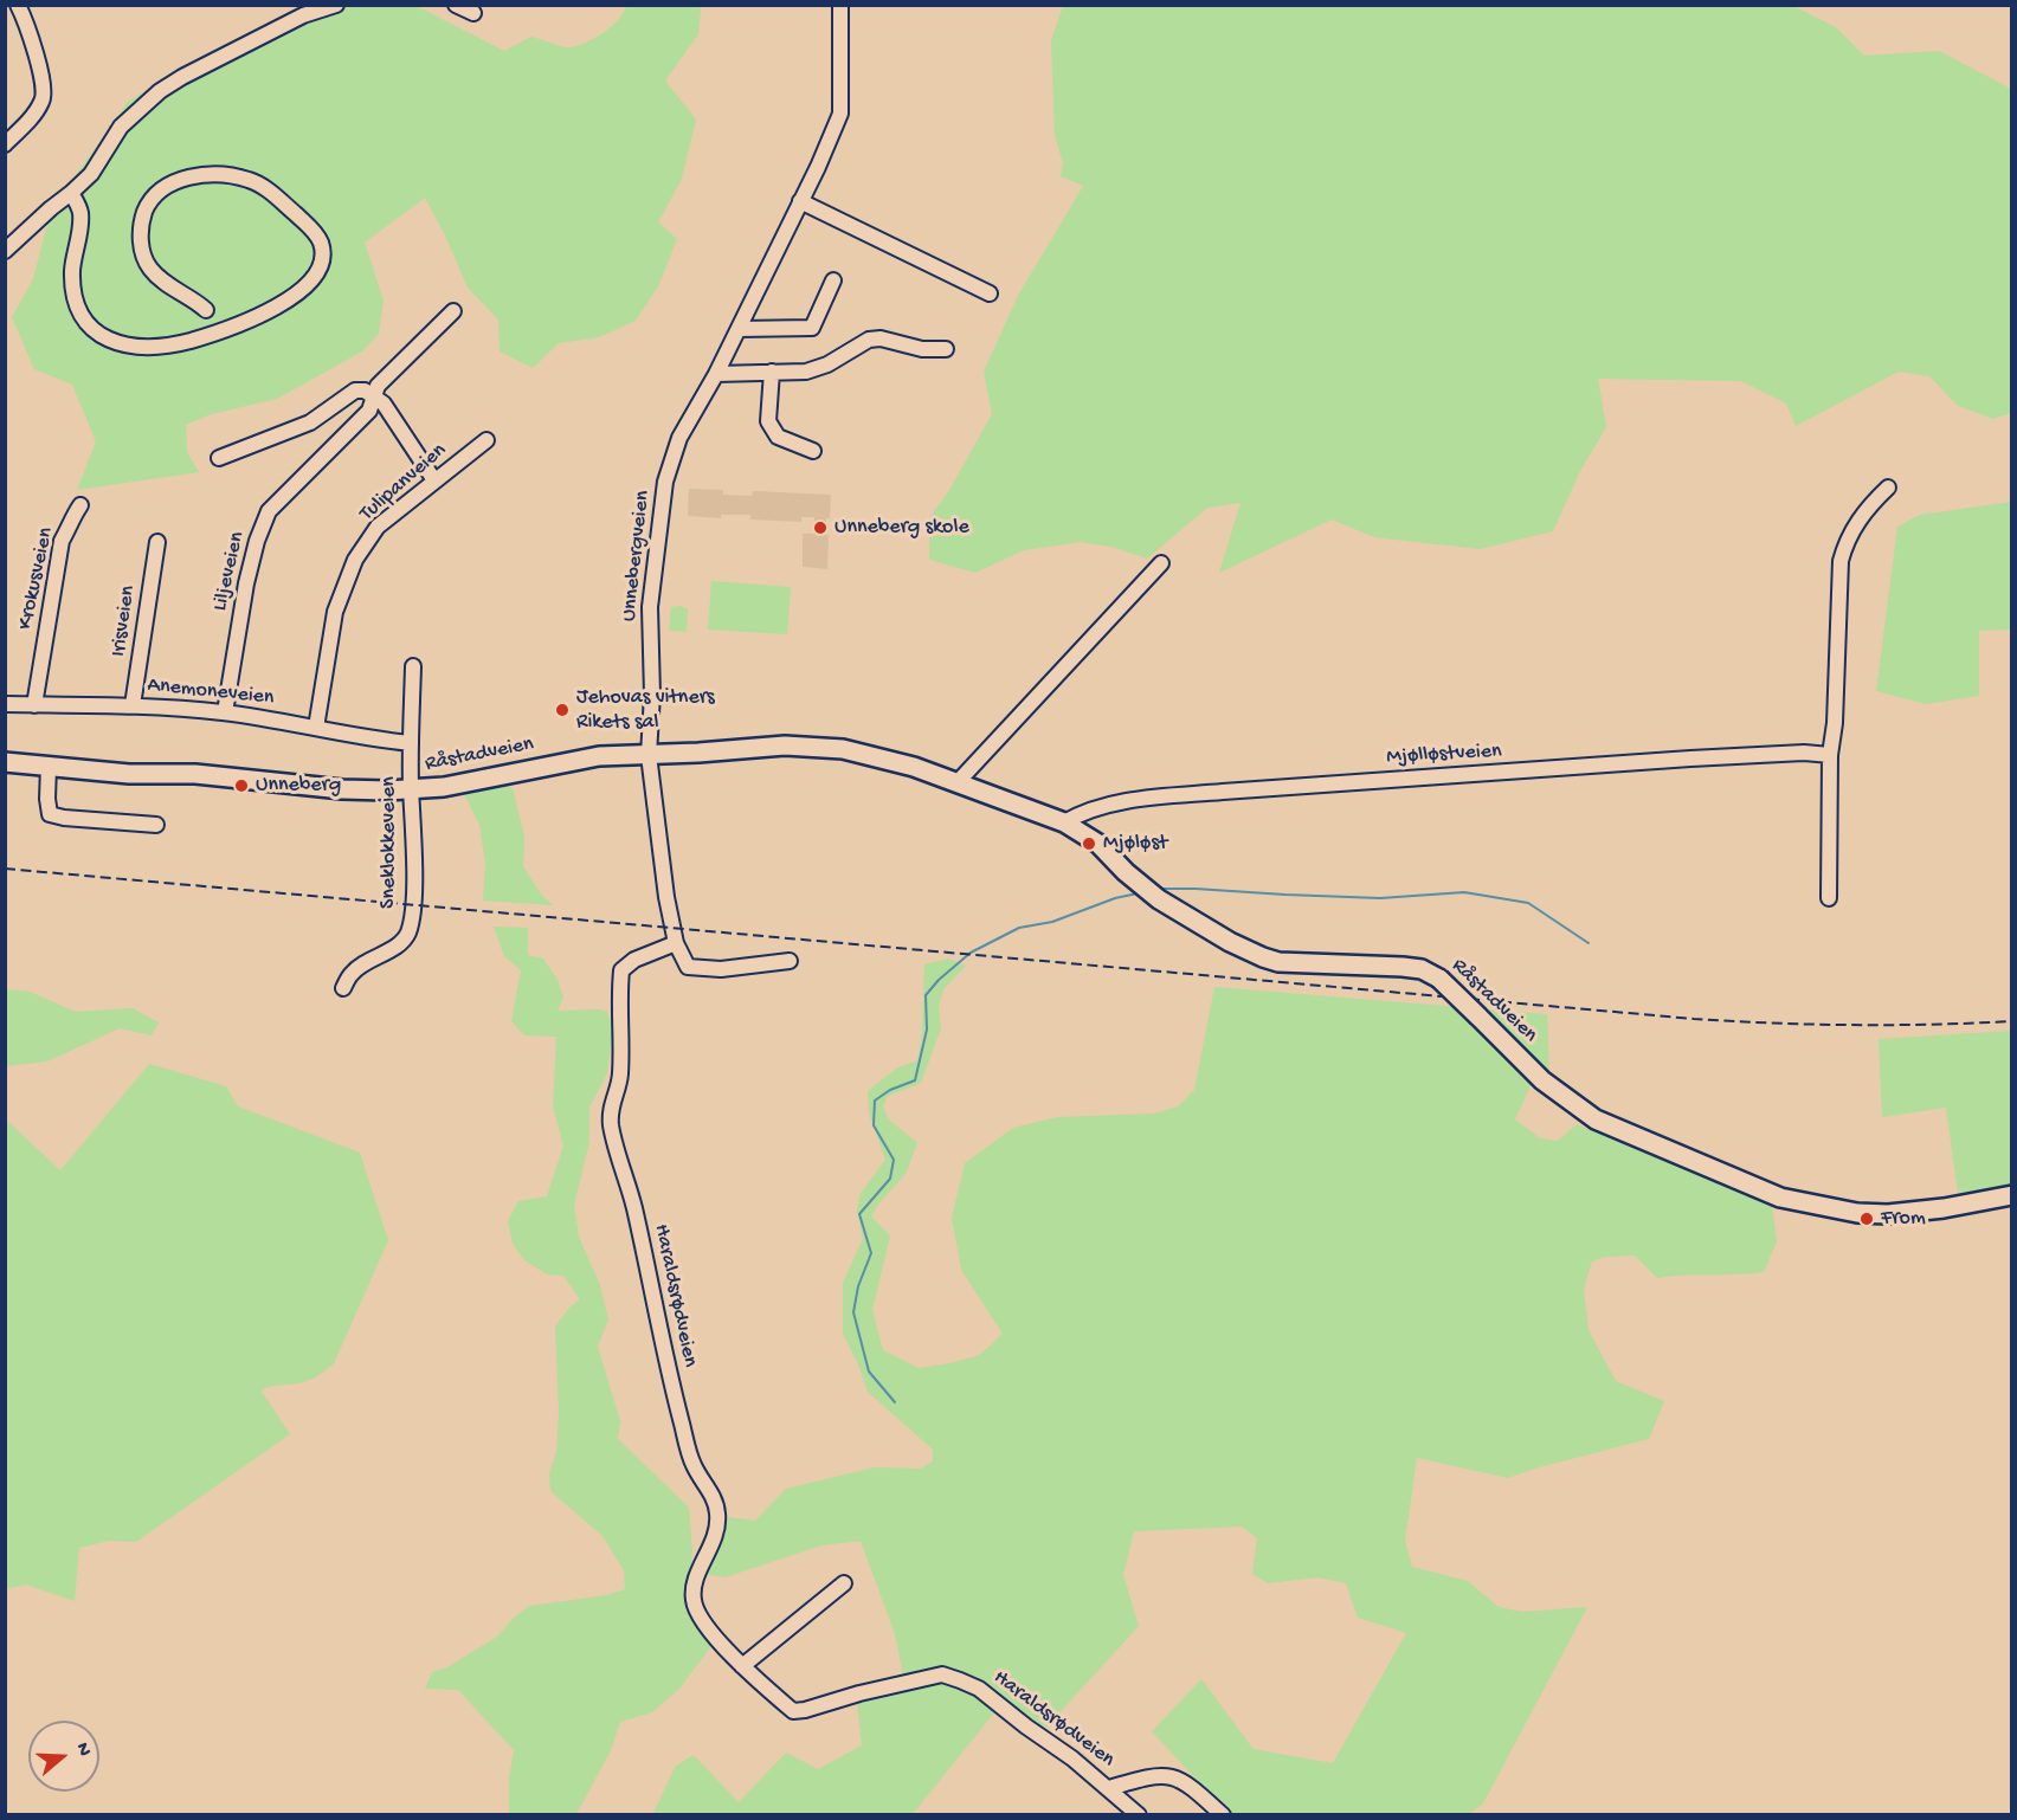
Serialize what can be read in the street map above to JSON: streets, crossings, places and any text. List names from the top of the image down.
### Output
{
  "streets": {
    "main road": ["Råstadveien"],
    "street": [
      "Tulipanveien",
      "Unnebergveien",
      "Liljeveien",
      "Krokusveien",
      "Irisveien",
      "Anemoneveien",
      "Mjølløstveien",
      "Sneklokkeveien",
      "Haraldsrødveien"
    ]
  },
  "crossings": [
    ["Tulipanveien", "Anemoneveien"],
    ["Unnebergveien", "Råstadveien"],
    ["Liljeveien", "Anemoneveien"],
    ["Krokusveien", "Anemoneveien"],
    ["Irisveien", "Anemoneveien"],
    ["Anemoneveien", "Sneklokkeveien"],
    ["Råstadveien", "Mjølløstveien"],
    ["Råstadveien", "Sneklokkeveien"]
  ],
  "places": [
    "Unneberg skole",
    "Jehovas vitners Rikets sal",
    "Unneberg",
    "Mjøløst",
    "From"
  ],
  "north": "right"
}
